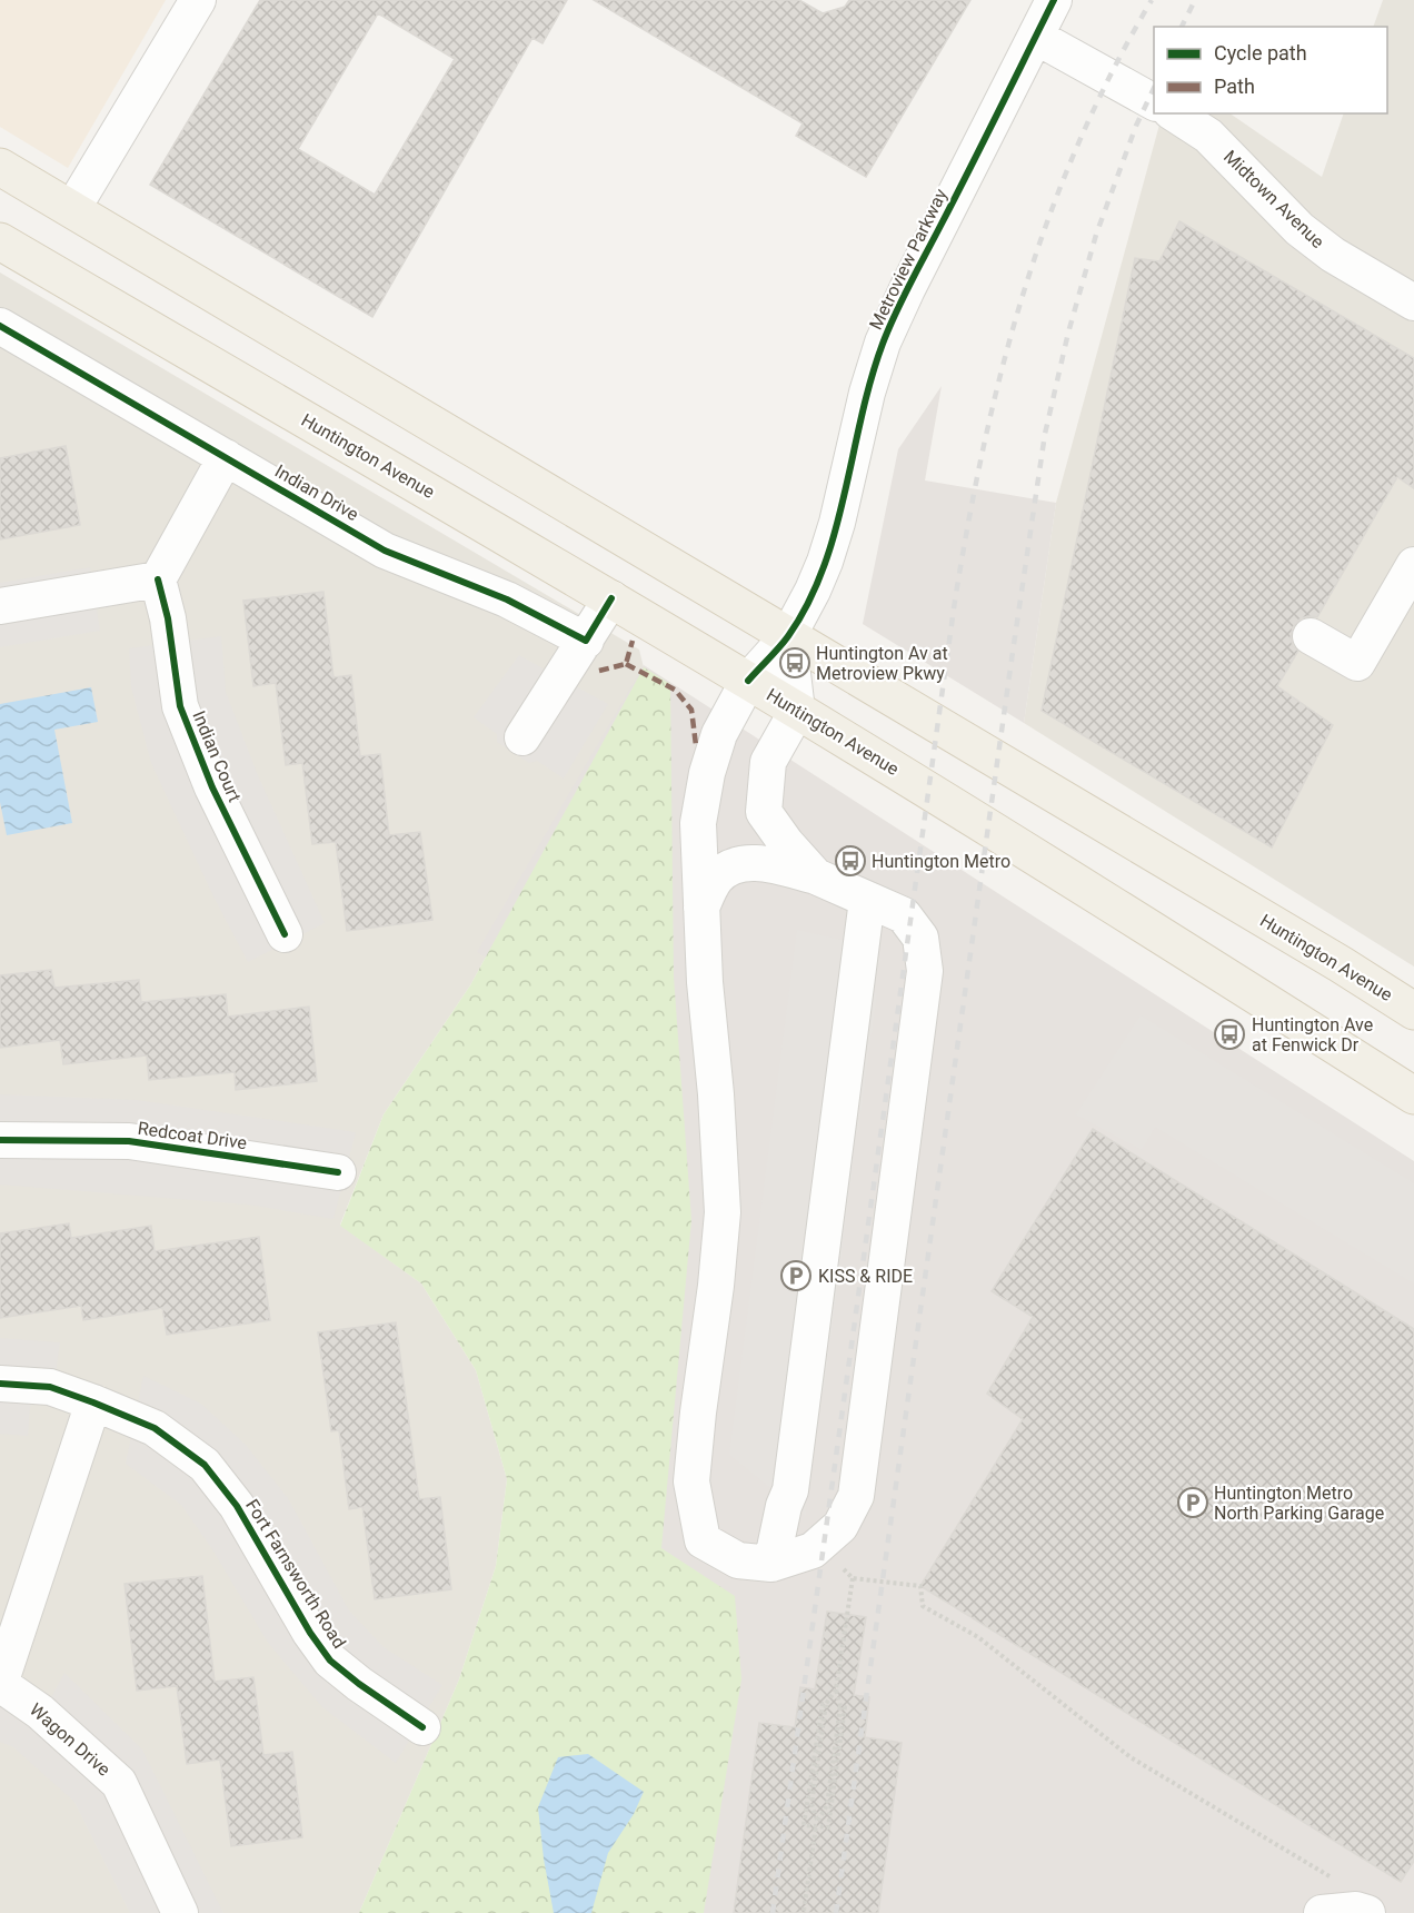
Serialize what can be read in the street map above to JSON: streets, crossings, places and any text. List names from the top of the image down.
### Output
{
  "streets": {
    "main road": ["Huntington Avenue"],
    "street": [
      "Midtown Avenue",
      "Metroview Parkway",
      "Indian Drive",
      "Indian Court",
      "Redcoat Drive",
      "Fort Farnsworth Road",
      "Wagon Drive"
    ]
  },
  "crossings": [
    ["Metroview Parkway", "Huntington Avenue"],
    ["Fort Farnsworth Road", "Wagon Drive"]
  ],
  "places": {
    "bus stop": ["Huntington Av at Metroview Pkwy", "Huntington Metro", "Huntington Ave at Fenwick Dr"],
    "parking": ["KISS & RIDE", "Huntington Metro North Parking Garage"]
  },
  "legend": ["Cycle path", "Path"]
}
